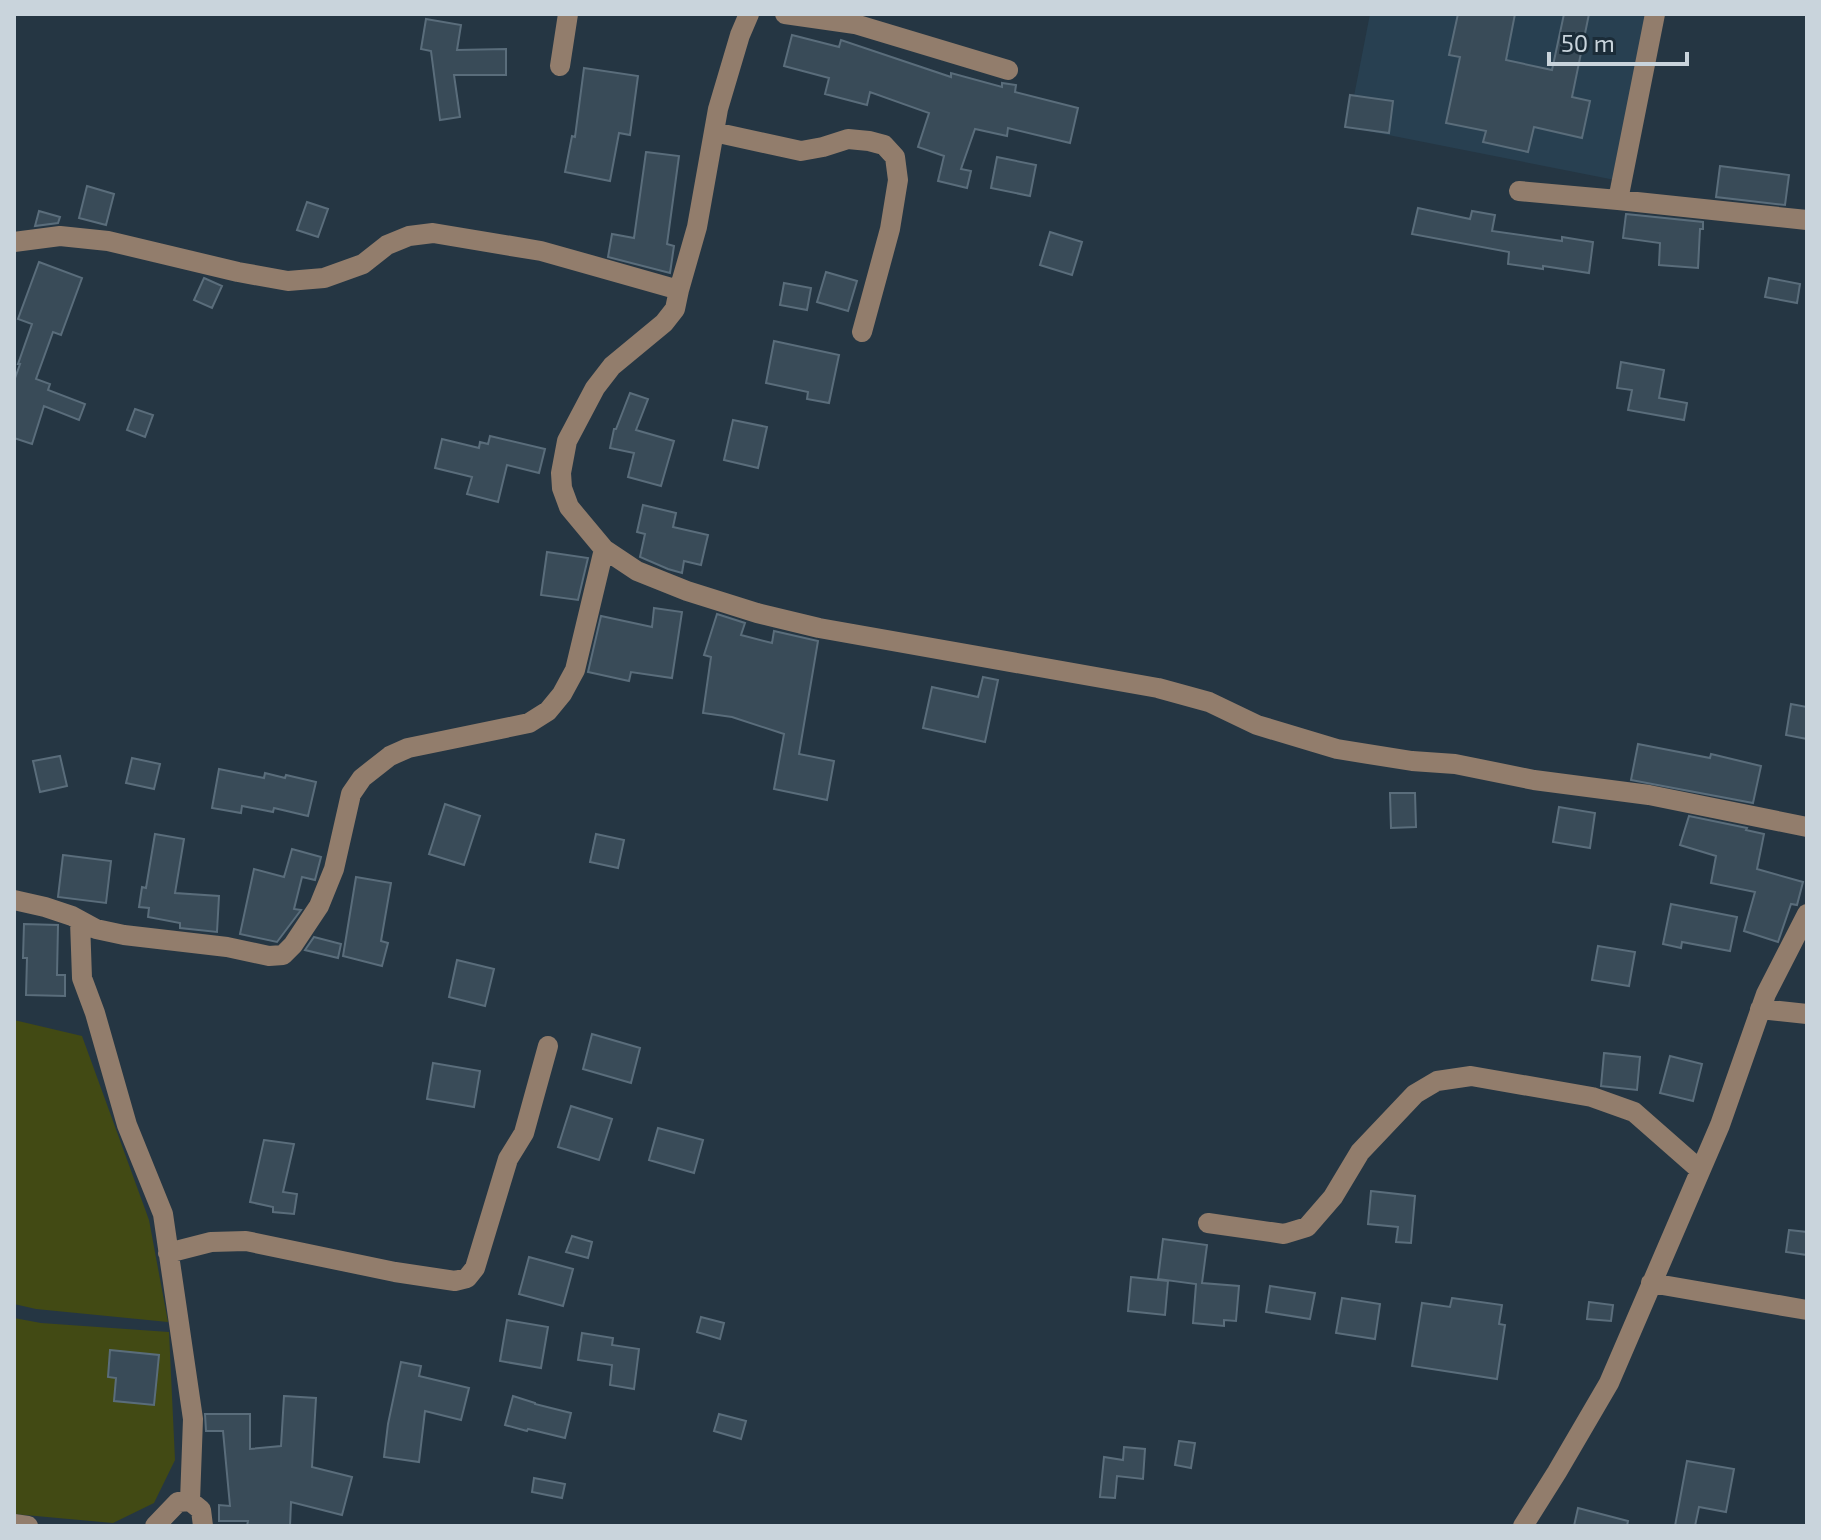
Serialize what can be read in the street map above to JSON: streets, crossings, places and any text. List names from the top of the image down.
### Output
{
  "scale_bar": "50 m"
}
